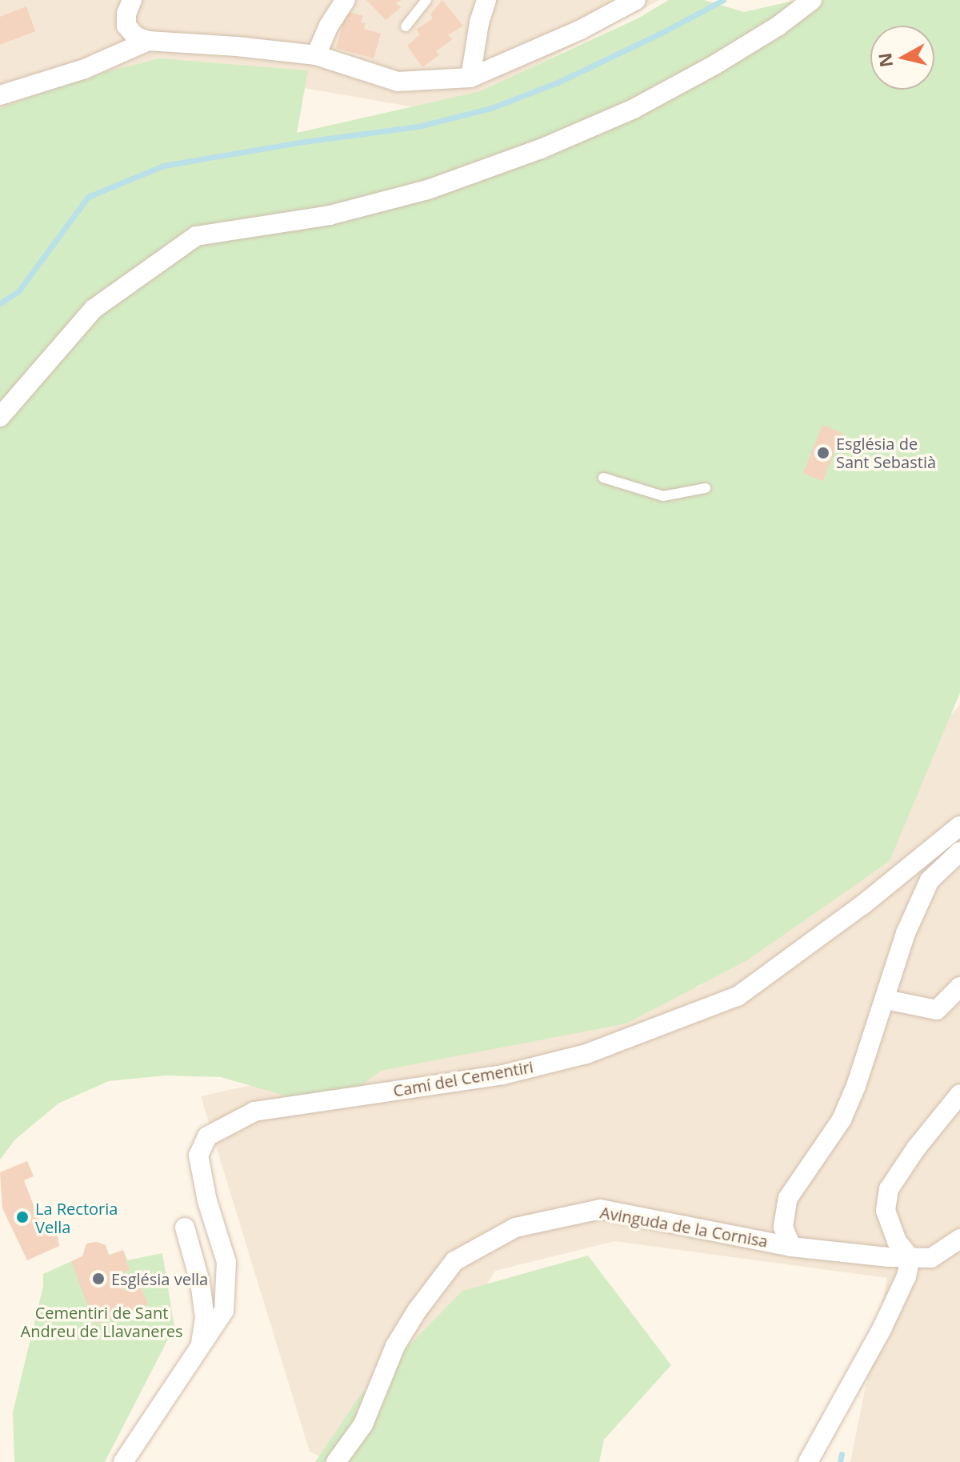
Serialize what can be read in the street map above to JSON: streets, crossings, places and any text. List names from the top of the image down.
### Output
{
  "streets": {
    "street": ["Camí del Cementiri", "Avinguda de la Cornisa"]
  },
  "parks": ["Cementiri de Sant Andreu de Llavaneres"],
  "places": ["Església de Sant Sebastià", "La Rectoria Vella", "Església vella"],
  "north": "left"
}
